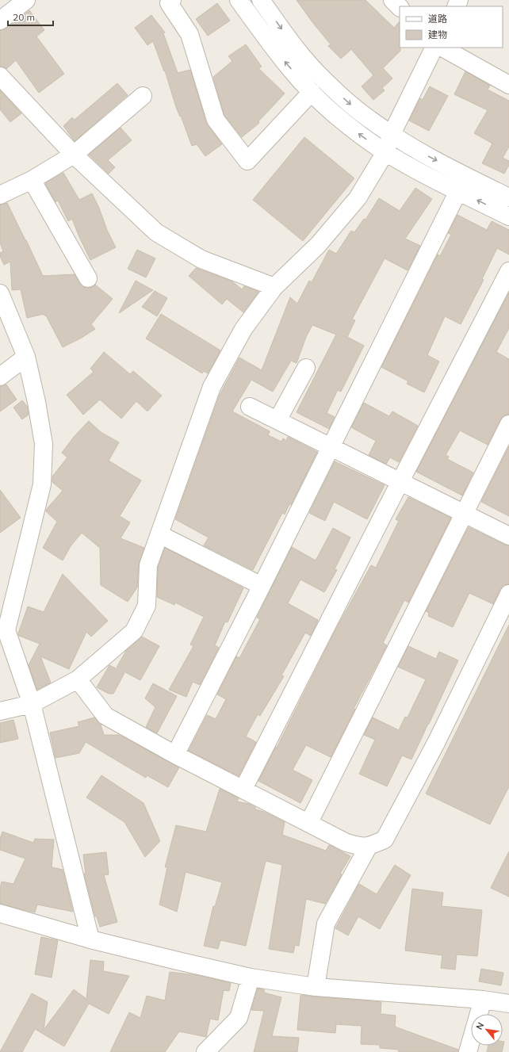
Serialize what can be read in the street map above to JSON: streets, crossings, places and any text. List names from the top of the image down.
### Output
{
  "legend": ["道路", "建物"],
  "scale_bar": "20 m",
  "north": "top left"
}
